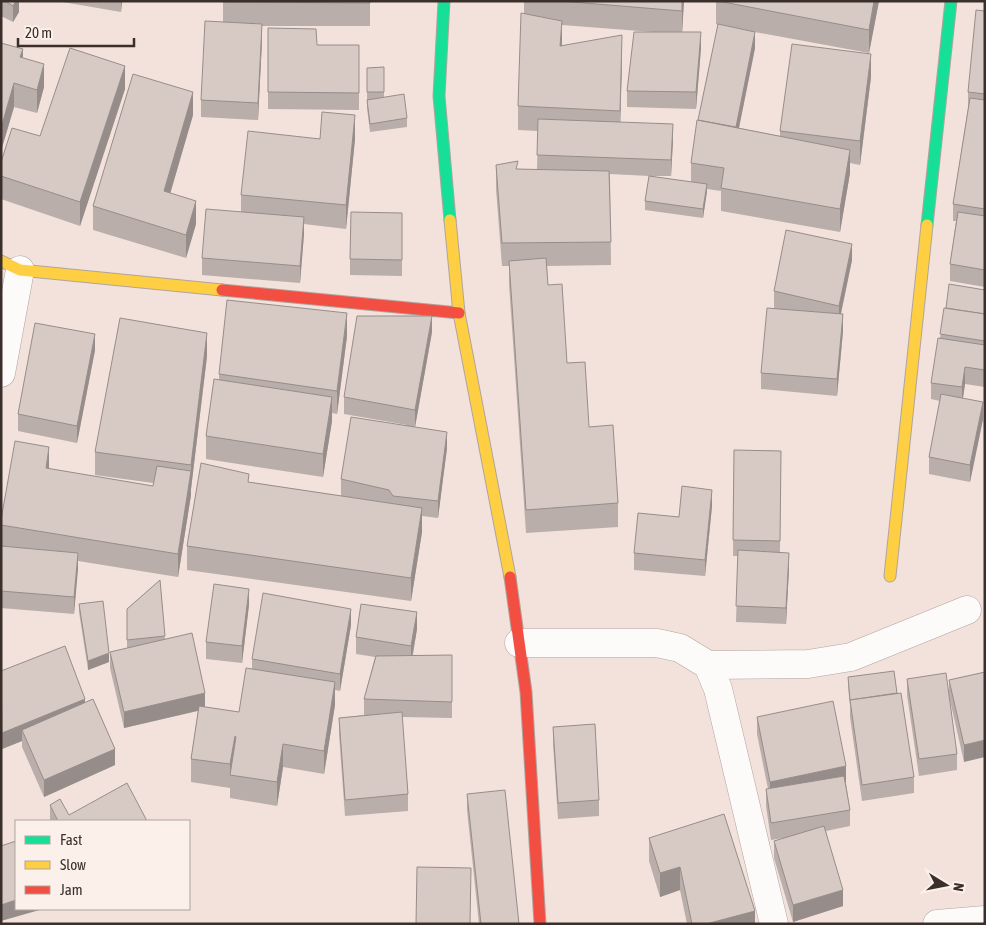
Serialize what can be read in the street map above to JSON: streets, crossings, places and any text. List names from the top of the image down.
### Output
{
  "legend": ["Fast", "Slow", "Jam"],
  "scale_bar": "20 m",
  "north": "right"
}
